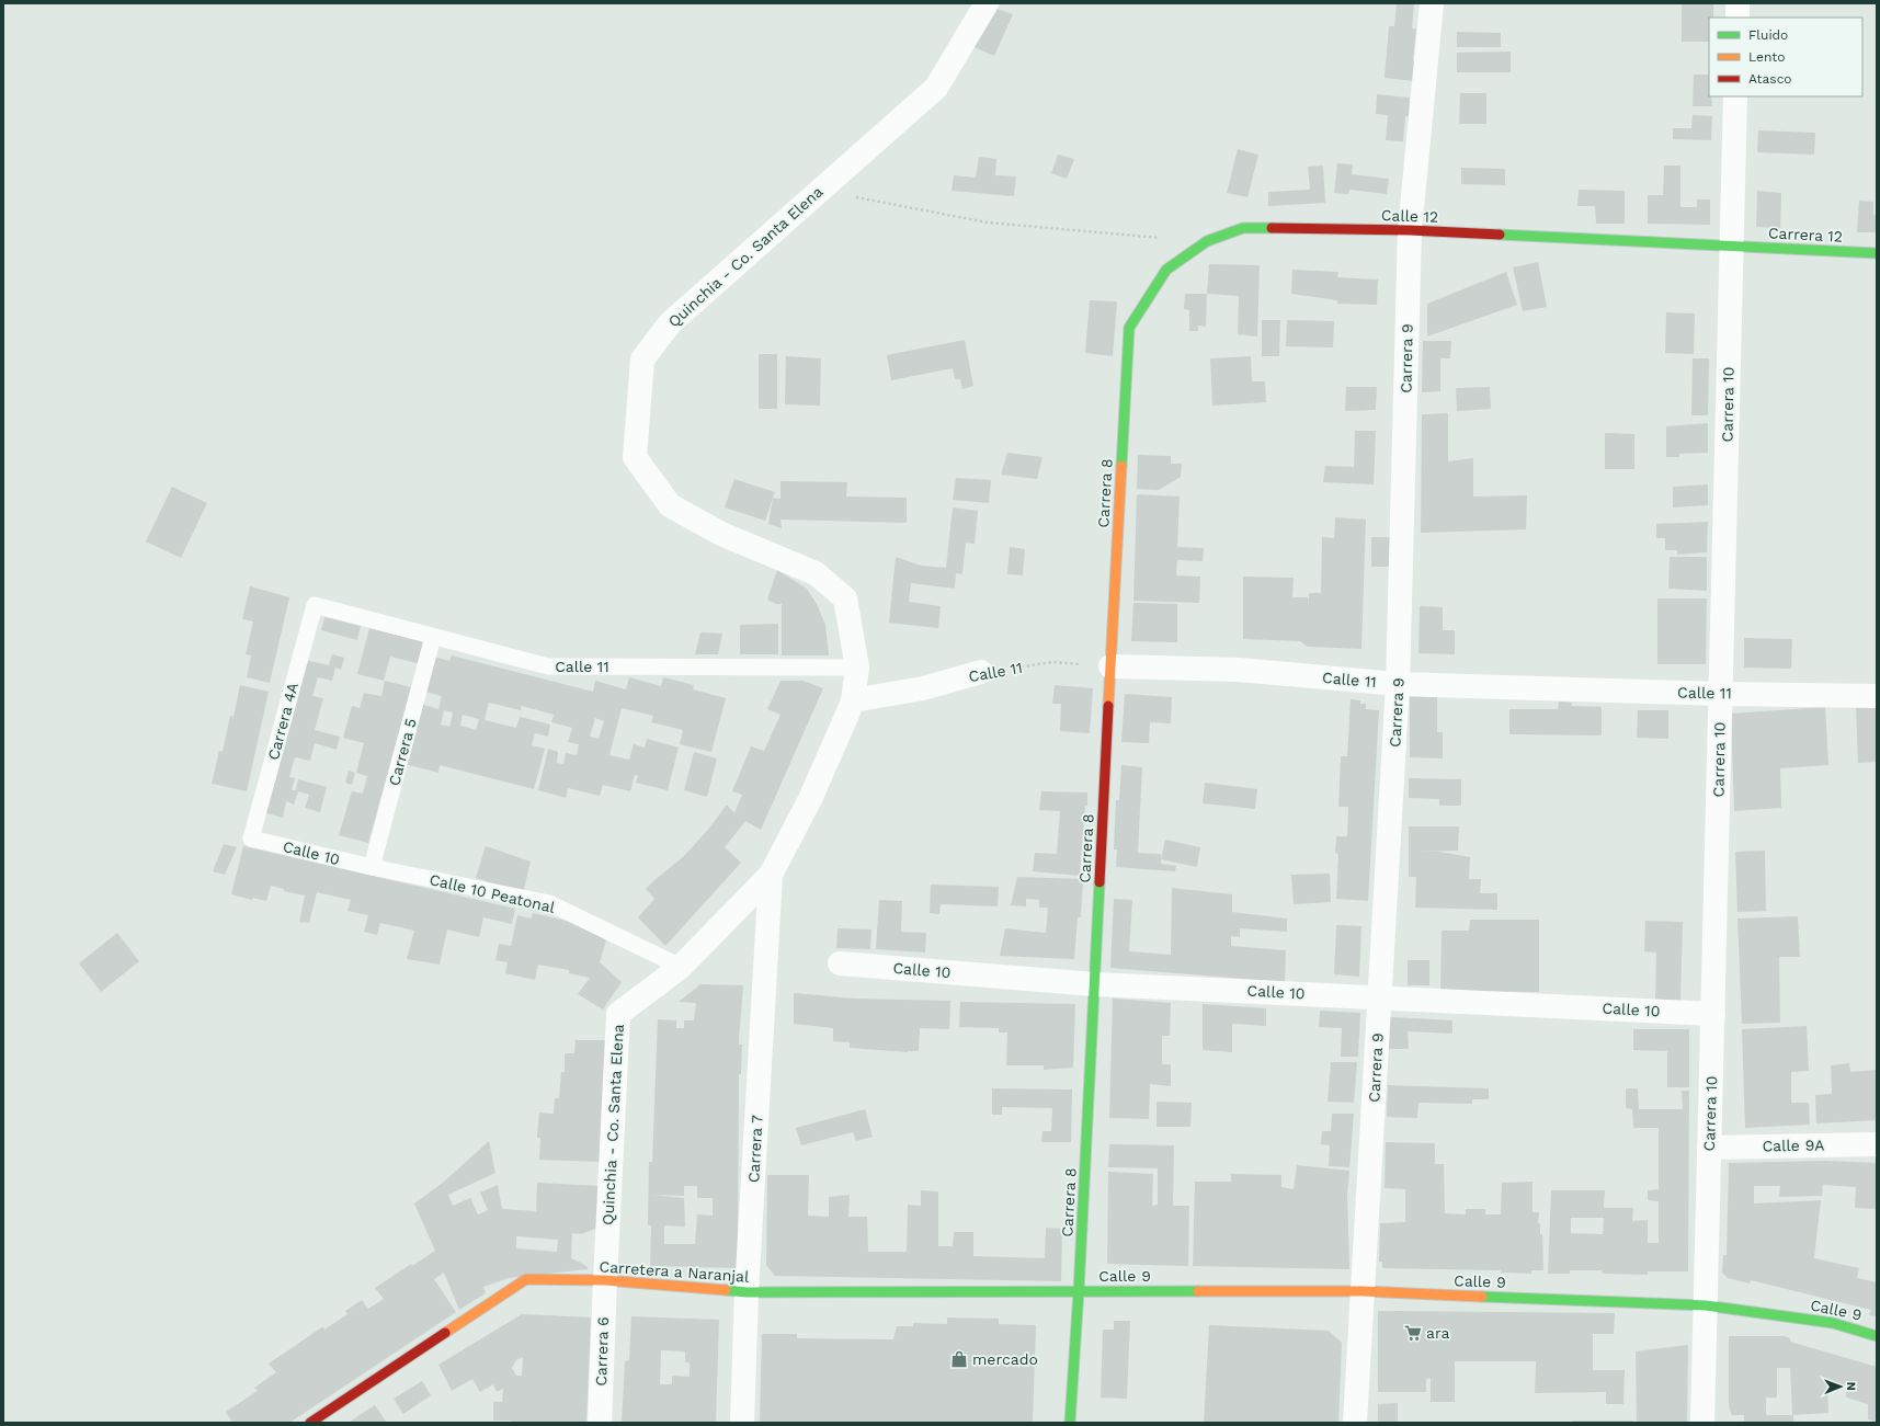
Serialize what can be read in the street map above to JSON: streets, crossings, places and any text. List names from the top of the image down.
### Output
{
  "streets": {
    "street": [
      "Calle 12",
      "Carrera 12",
      "Quinchia - Co. Santa Elena",
      "Carrera 9",
      "Carrera 10",
      "Carrera 8",
      "Calle 11",
      "Calle 10",
      "Calle 9A",
      "Carrera 7",
      "Carretera a Naranjal",
      "Calle 9",
      "Carrera 6"
    ],
    "lane": ["Carrera 4A", "Carrera 5", "Calle 10 Peatonal"]
  },
  "crossings": [
    ["Calle 12", "Carrera 12"],
    ["Calle 12", "Carrera 9"],
    ["Calle 12", "Carrera 10"],
    ["Calle 12", "Carrera 8"],
    ["Carrera 12", "Carrera 10"],
    ["Quinchia - Co. Santa Elena", "Calle 11"],
    ["Quinchia - Co. Santa Elena", "Calle 10 Peatonal"],
    ["Quinchia - Co. Santa Elena", "Carrera 7"],
    ["Quinchia - Co. Santa Elena", "Carretera a Naranjal"],
    ["Quinchia - Co. Santa Elena", "Carrera 6"],
    ["Carrera 9", "Calle 11"],
    ["Carrera 9", "Calle 10"],
    ["Carrera 9", "Calle 9"],
    ["Carrera 10", "Calle 11"],
    ["Carrera 10", "Calle 10"],
    ["Carrera 10", "Calle 9A"],
    ["Carrera 10", "Calle 9"],
    ["Carrera 8", "Calle 11"],
    ["Carrera 8", "Calle 10"],
    ["Carrera 8", "Carretera a Naranjal"],
    ["Carrera 8", "Calle 9"],
    ["Calle 11", "Carrera 4A"],
    ["Calle 11", "Carrera 5"],
    ["Carrera 4A", "Calle 10"],
    ["Carrera 5", "Calle 10"],
    ["Carrera 5", "Calle 10 Peatonal"],
    ["Calle 10", "Calle 10 Peatonal"],
    ["Carrera 7", "Carretera a Naranjal"],
    ["Carretera a Naranjal", "Calle 9"],
    ["Carretera a Naranjal", "Carrera 6"]
  ],
  "places": {
    "supermarket": ["ara"],
    "shop": ["mercado"]
  },
  "legend": ["Fluido", "Lento", "Atasco"],
  "north": "right"
}
